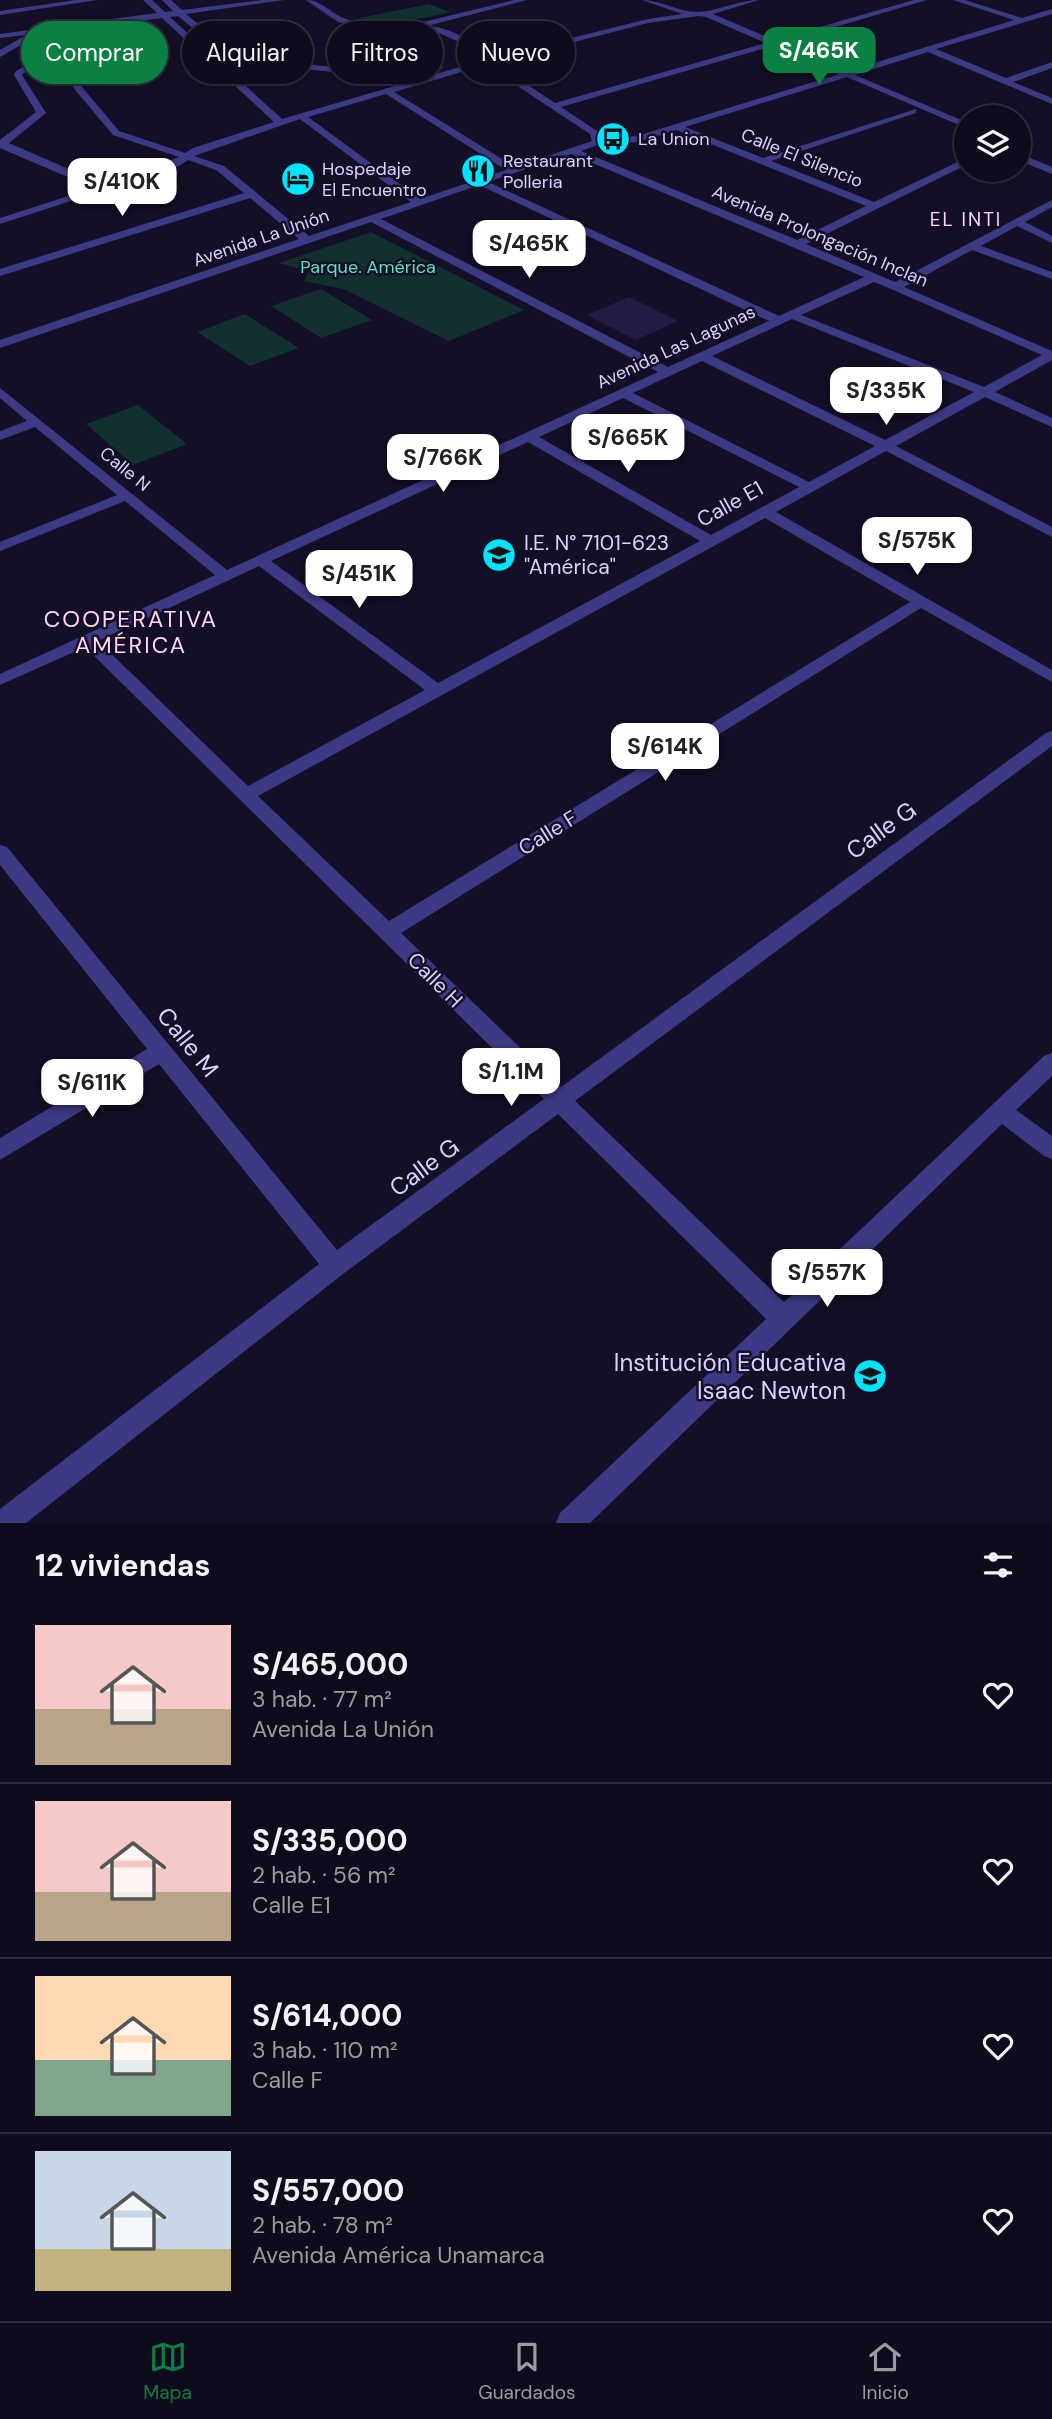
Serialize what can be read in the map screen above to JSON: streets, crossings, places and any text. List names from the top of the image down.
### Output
{
  "streets": {
    "street": [
      "Calle El Silencio",
      "Avenida Prolongación Inclan",
      "Avenida La Unión",
      "Avenida Las Lagunas",
      "Calle N",
      "Calle E1",
      "Calle G",
      "Calle F",
      "Calle H",
      "Calle M"
    ]
  },
  "crossings": [
    ["Avenida Prolongación Inclan", "Avenida La Unión"],
    ["Avenida Prolongación Inclan", "Avenida Las Lagunas"],
    ["Avenida Prolongación Inclan", "Calle E1"],
    ["Avenida Las Lagunas", "Calle N"],
    ["Avenida Las Lagunas", "Calle H"],
    ["Calle E1", "Calle H"],
    ["Calle G", "Calle H"],
    ["Calle G", "Calle M"],
    ["Calle F", "Calle H"]
  ],
  "districts": ["EL INTI", "COOPERATIVA AMÉRICA"],
  "parks": ["Parque. América"],
  "places": {
    "bus stop": ["La Union"],
    "restaurant": ["Restaurant Polleria"],
    "hotel": ["Hospedaje El Encuentro"],
    "school or university": ["I.E. N° 7101-623 \"América\"", "Institución Educativa Isaac Newton"]
  },
  "page": {
    "chip": [
      "Comprar",
      "Alquilar",
      "Filtros",
      "Nuevo"
    ],
    "price": [
      "S/465K",
      "S/410K",
      "S/465K",
      "S/335K",
      "S/665K",
      "S/766K",
      "S/575K",
      "S/451K",
      "S/614K",
      "S/1.1M",
      "S/611K",
      "S/557K"
    ],
    "heading": "12 viviendas",
    "list": [
      {
        "name": "S/465,000",
        "note": "3 hab. · 77 m² · Avenida La Unión"
      },
      {
        "name": "S/335,000",
        "note": "2 hab. · 56 m² · Calle E1"
      },
      {
        "name": "S/614,000",
        "note": "3 hab. · 110 m² · Calle F"
      },
      {
        "name": "S/557,000",
        "note": "2 hab. · 78 m² · Avenida América Unamarca"
      }
    ],
    "tabs": ["Mapa", "Guardados", "Inicio"]
  }
}
